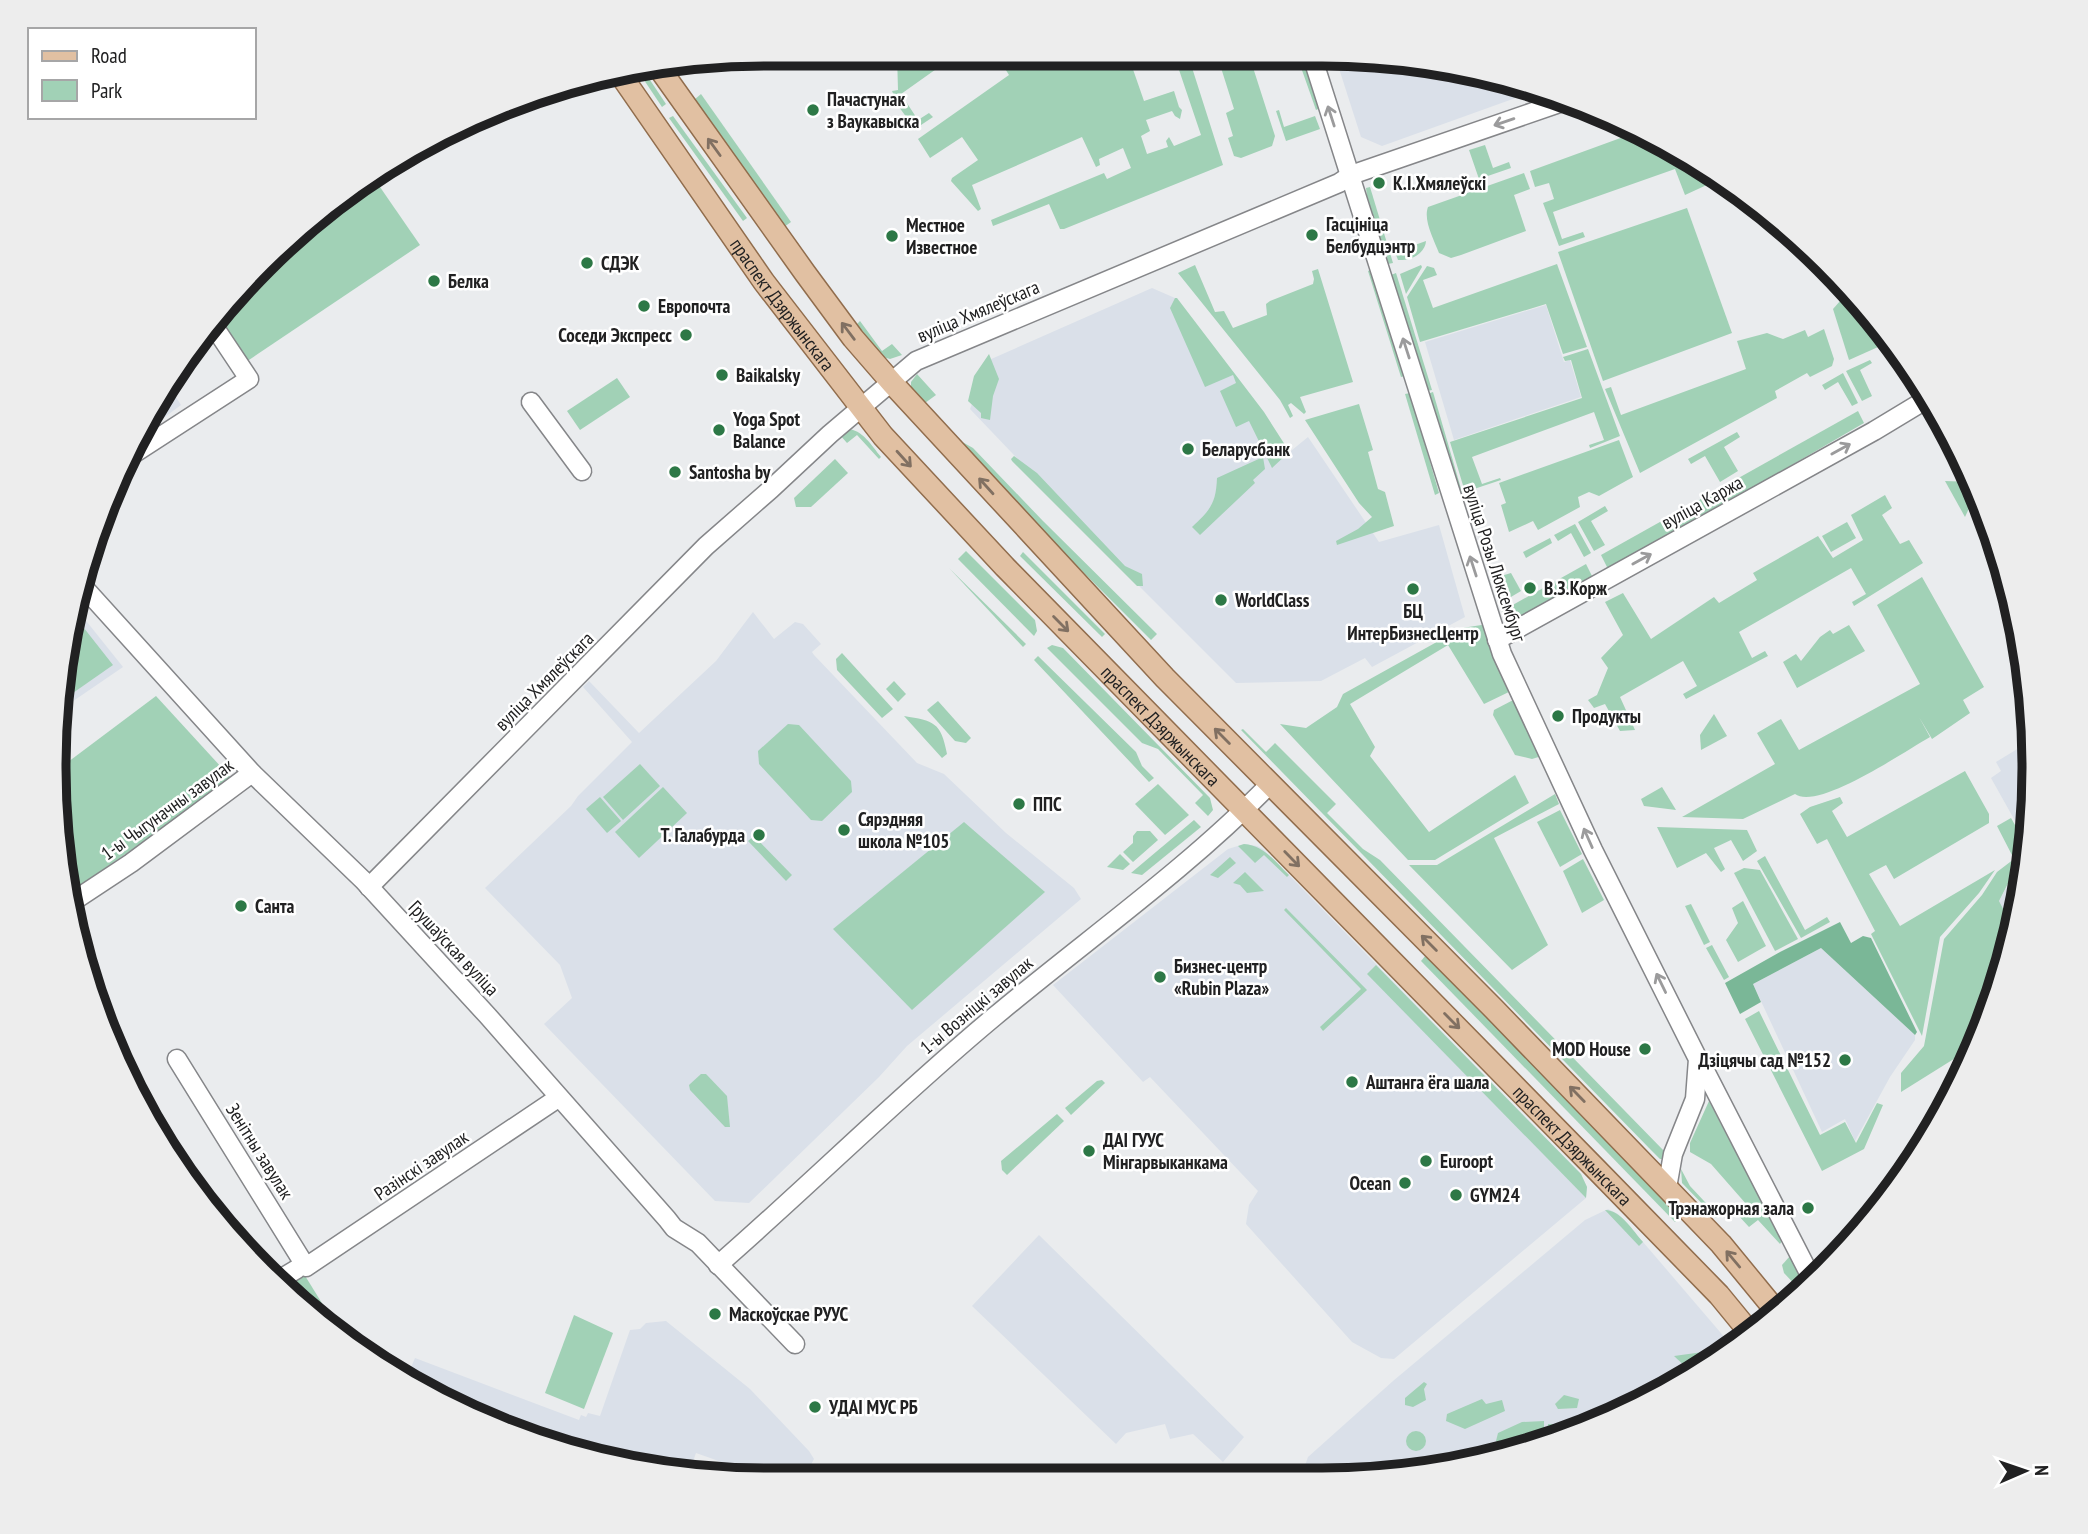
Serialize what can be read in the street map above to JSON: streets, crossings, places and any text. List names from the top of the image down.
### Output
{
  "streets": {
    "main road": ["праспект Дзяржынскага"],
    "street": [
      "вуліца Хмялеўскага",
      "вуліца Каржа",
      "вуліца Розы Люксембург",
      "1-ы Чыгуначны завулак",
      "Грушаўская вуліца",
      "1-ы Возніцкі завулак",
      "Зенітны завулак",
      "Разінскі завулак"
    ]
  },
  "crossings": [
    ["праспект Дзяржынскага", "вуліца Хмялеўскага"],
    ["праспект Дзяржынскага", "1-ы Возніцкі завулак"],
    ["вуліца Хмялеўскага", "вуліца Розы Люксембург"],
    ["вуліца Хмялеўскага", "Грушаўская вуліца"],
    ["вуліца Каржа", "вуліца Розы Люксембург"],
    ["1-ы Чыгуначны завулак", "Грушаўская вуліца"],
    ["Грушаўская вуліца", "1-ы Возніцкі завулак"],
    ["Грушаўская вуліца", "Разінскі завулак"],
    ["Зенітны завулак", "Разінскі завулак"]
  ],
  "one_way": ["вуліца Каржа", "вуліца Розы Люксембург"],
  "places": [
    "Пачастунак з Ваукавыска",
    "К.І.Хмялеўскі",
    "Гасцініца Белбудцэнтр",
    "Местное Известное",
    "СДЭК",
    "Белка",
    "Европочта",
    "Соседи Экспресс",
    "Baikalsky",
    "Yoga Spot Balance",
    "Беларусбанк",
    "Santosha by",
    "В.З.Корж",
    "БЦ ИнтерБизнесЦентр",
    "WorldClass",
    "Продукты",
    "ППС",
    "Сярэдняя школа №105",
    "Т. Галабурда",
    "Санта",
    "Бизнес-центр «Rubin Plaza»",
    "MOD House",
    "Дзіцячы сад №152",
    "Аштанга ёга шала",
    "ДАІ ГУУС Мінгарвыканкама",
    "Euroopt",
    "Ocean",
    "GYM24",
    "Трэнажорная зала",
    "Маскоўскае РУУС",
    "УДАІ МУС РБ"
  ],
  "legend": ["Road", "Park"],
  "north": "right"
}
